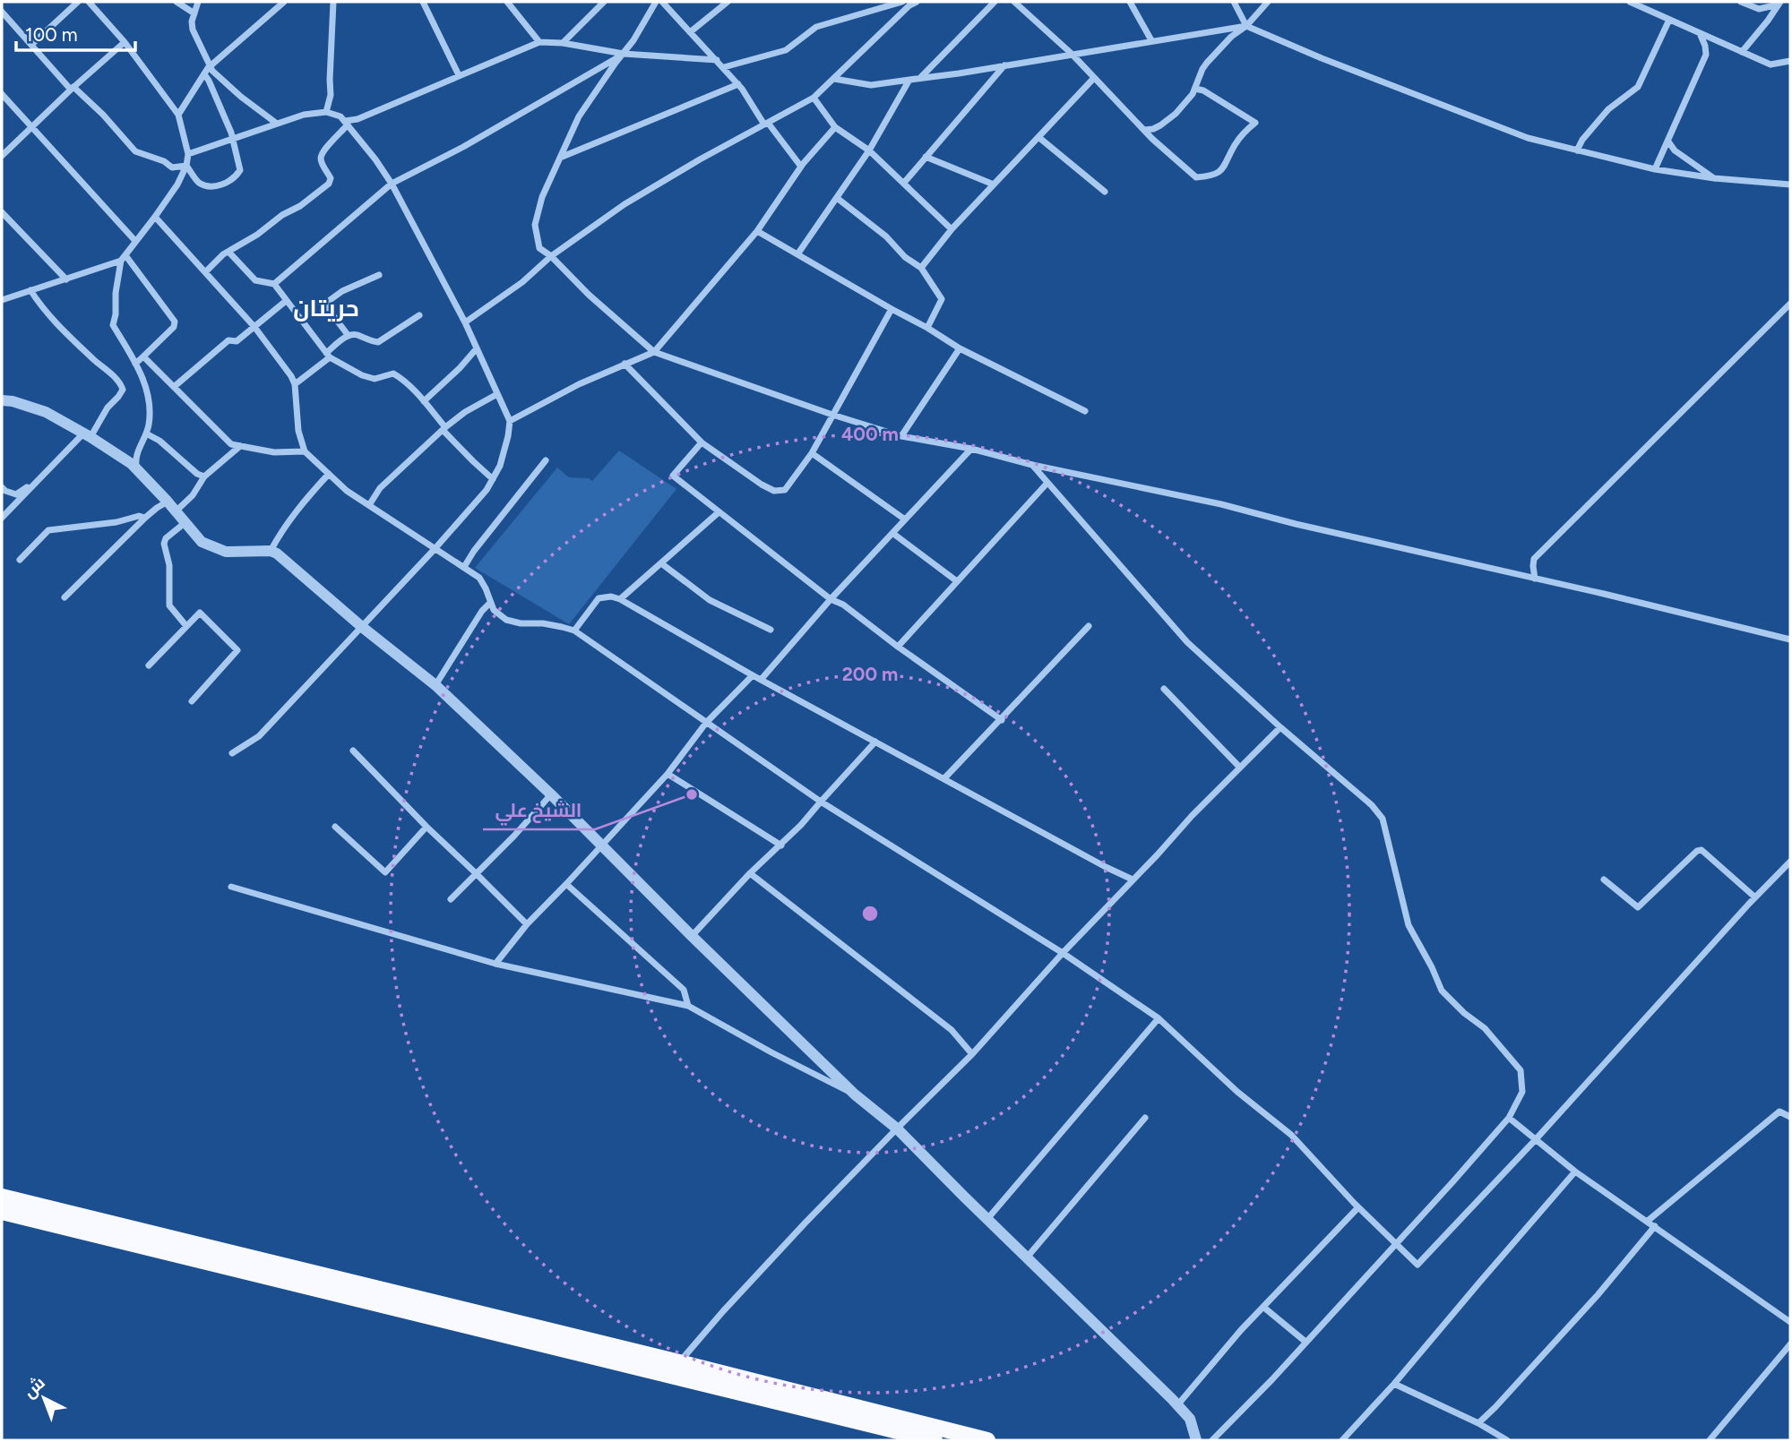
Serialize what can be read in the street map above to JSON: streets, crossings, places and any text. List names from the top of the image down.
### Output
{
  "districts": ["حريتان"],
  "places": ["الشيخ علي"],
  "scale_bar": "100 m",
  "north": "top left",
  "rings": ["400 m", "200 m"]
}
